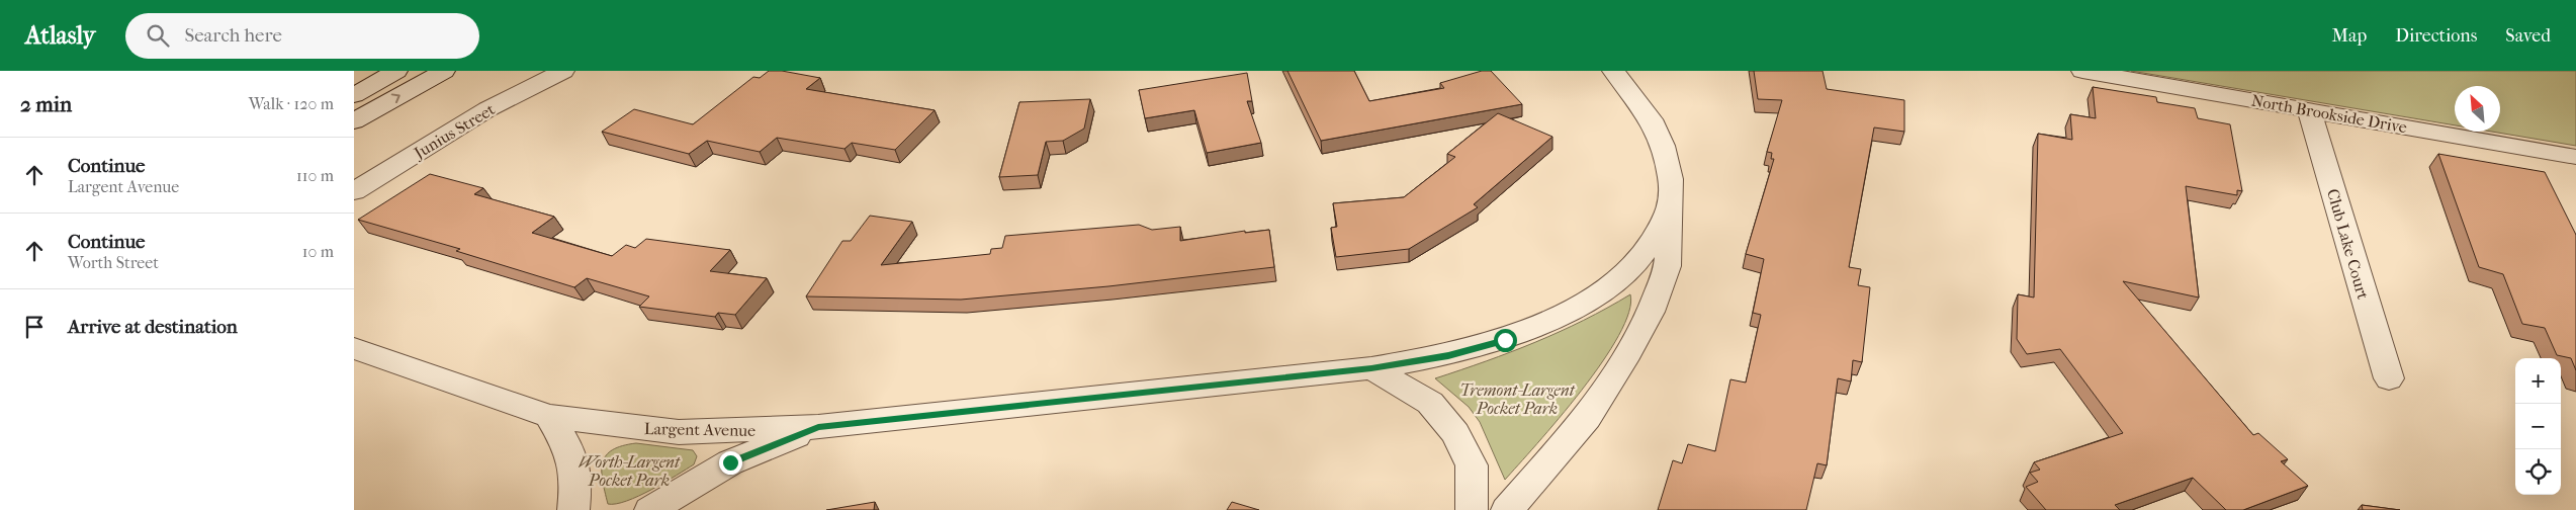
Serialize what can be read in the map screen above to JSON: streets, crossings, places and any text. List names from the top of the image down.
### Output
{
  "streets": {
    "street": [
      "North Brookside Drive",
      "Junius Street",
      "Club Lake Court",
      "Largent Avenue"
    ]
  },
  "crossings": [
    ["North Brookside Drive", "Club Lake Court"]
  ],
  "parks": ["Tremont-Largent Pocket Park", "Worth-Largent Pocket Park"],
  "north": "top left",
  "page": {
    "header": "Atlasly",
    "search": "Search here",
    "nav": ["Map", "Directions", "Saved"],
    "heading": ["2 min", "Walk · 120 m"],
    "list": [
      ["Continue", "Largent Avenue", "110 m"],
      ["Continue", "Worth Street", "10 m"],
      "Arrive at destination"
    ],
    "map_buttons": ["+", "−"]
  }
}
